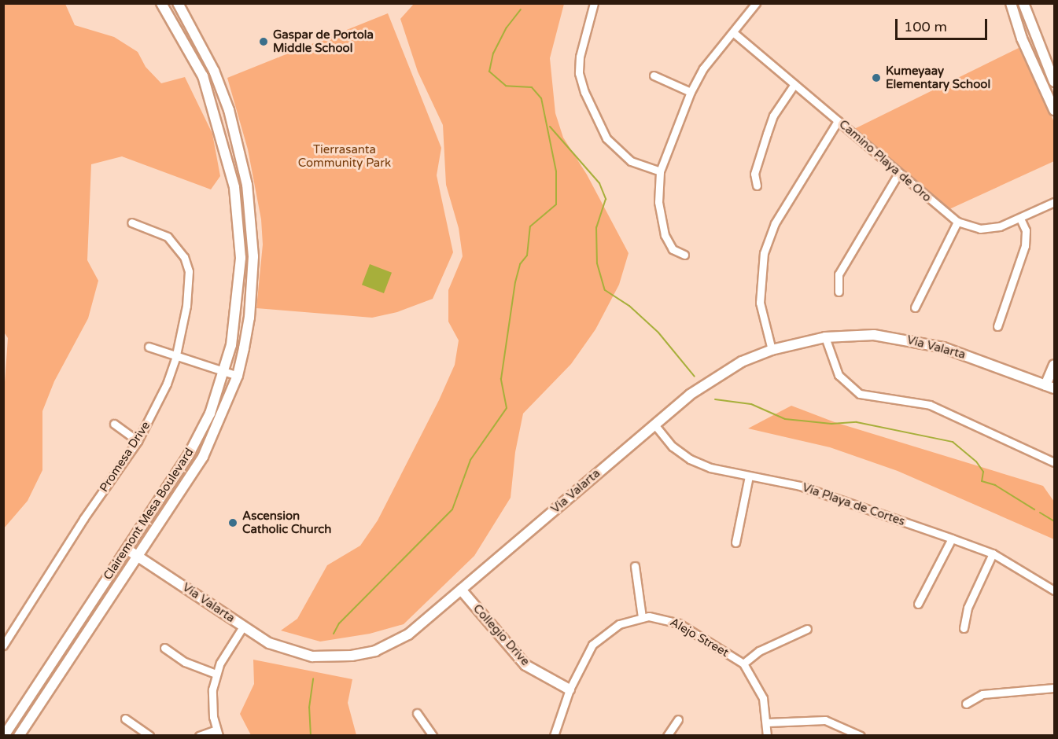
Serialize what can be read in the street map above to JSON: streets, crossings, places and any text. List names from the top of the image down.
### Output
{
  "streets": {
    "main road": ["Via Valarta", "Clairemont Mesa Boulevard", "Collegio Drive"],
    "street": [
      "Camino Playa de Oro",
      "Promesa Drive",
      "Via Playa de Cortes",
      "Alejo Street"
    ]
  },
  "crossings": [
    ["Via Valarta", "Via Playa de Cortes"],
    ["Via Valarta", "Clairemont Mesa Boulevard"],
    ["Via Valarta", "Collegio Drive"],
    ["Collegio Drive", "Alejo Street"]
  ],
  "parks": ["Tierrasanta Community Park"],
  "places": ["Gaspar de Portola Middle School", "Kumeyaay Elementary School", "Ascension Catholic Church"],
  "scale_bar": "100 m"
}
